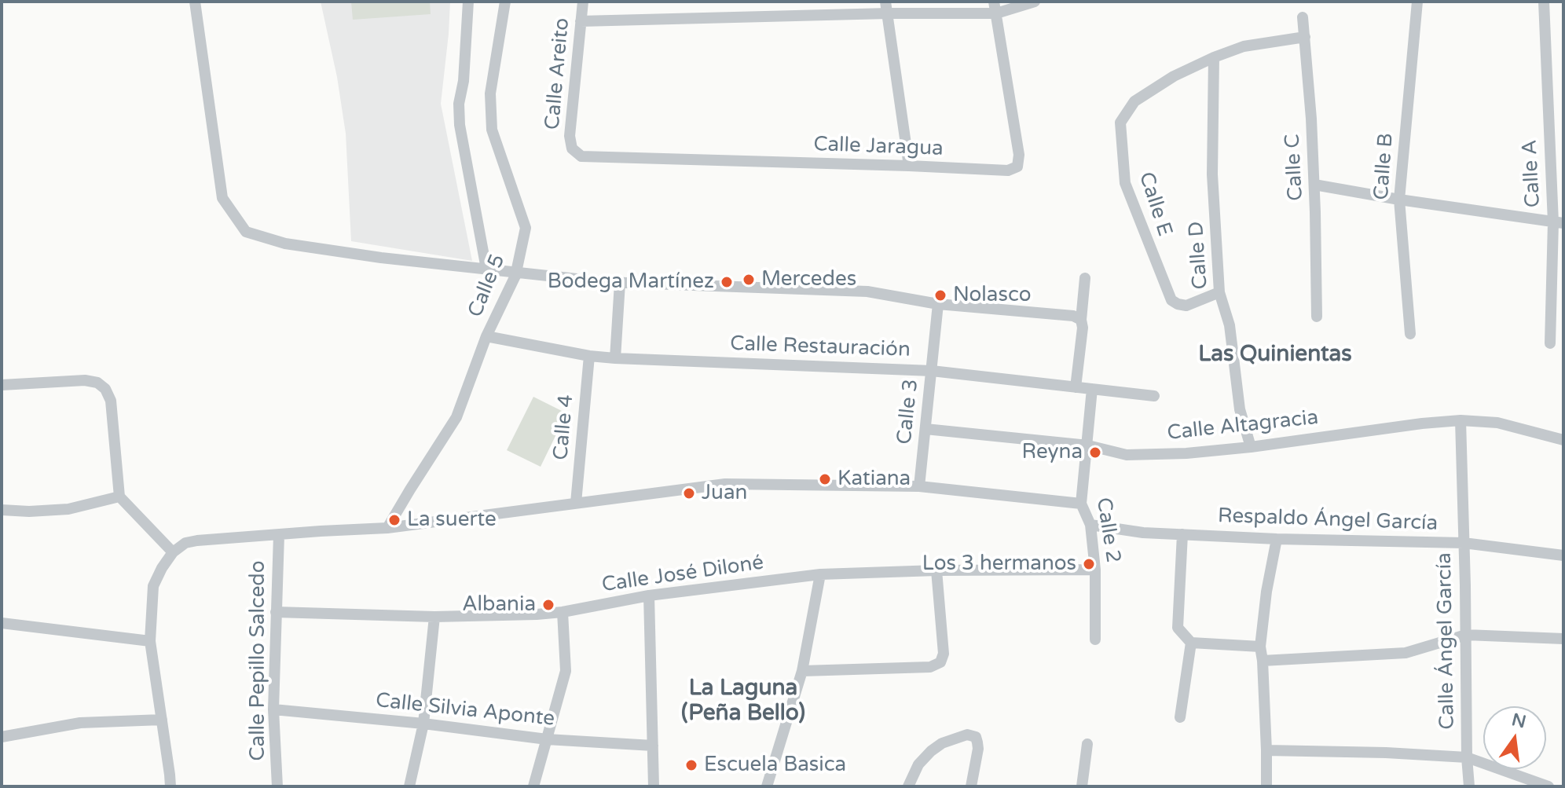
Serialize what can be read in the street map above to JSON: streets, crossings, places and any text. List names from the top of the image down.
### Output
{
  "streets": {
    "street": [
      "Calle Areito",
      "Calle Jaragua",
      "Calle B",
      "Calle C",
      "Calle A",
      "Calle E",
      "Calle D",
      "Calle 5",
      "Calle Restauración",
      "Calle 3",
      "Calle Altagracia",
      "Calle 4",
      "Respaldo Ángel García",
      "Calle 2",
      "Calle José Diloné",
      "Calle Ángel García",
      "Calle Pepillo Salcedo",
      "Calle Silvia Aponte"
    ]
  },
  "crossings": [
    ["Calle Areito", "Calle Jaragua"],
    ["Calle C", "Calle E"],
    ["Calle E", "Calle D"],
    ["Calle D", "Calle Altagracia"],
    ["Calle 5", "Calle Restauración"],
    ["Calle Restauración", "Calle 3"],
    ["Calle Restauración", "Calle 4"],
    ["Calle Restauración", "Calle 2"],
    ["Calle 3", "Calle Altagracia"],
    ["Calle Altagracia", "Calle 2"],
    ["Calle Altagracia", "Calle Ángel García"],
    ["Respaldo Ángel García", "Calle 2"],
    ["Respaldo Ángel García", "Calle Ángel García"],
    ["Calle 2", "Calle José Diloné"],
    ["Calle José Diloné", "Calle Pepillo Salcedo"],
    ["Calle Pepillo Salcedo", "Calle Silvia Aponte"]
  ],
  "districts": ["Las Quinientas", "La Laguna (Peña Bello)"],
  "places": [
    "Mercedes",
    "Bodega Martínez",
    "Nolasco",
    "Reyna",
    "Katiana",
    "Juan",
    "La suerte",
    "Los 3 hermanos",
    "Albania",
    "Escuela Basica"
  ],
  "north": "top"
}
